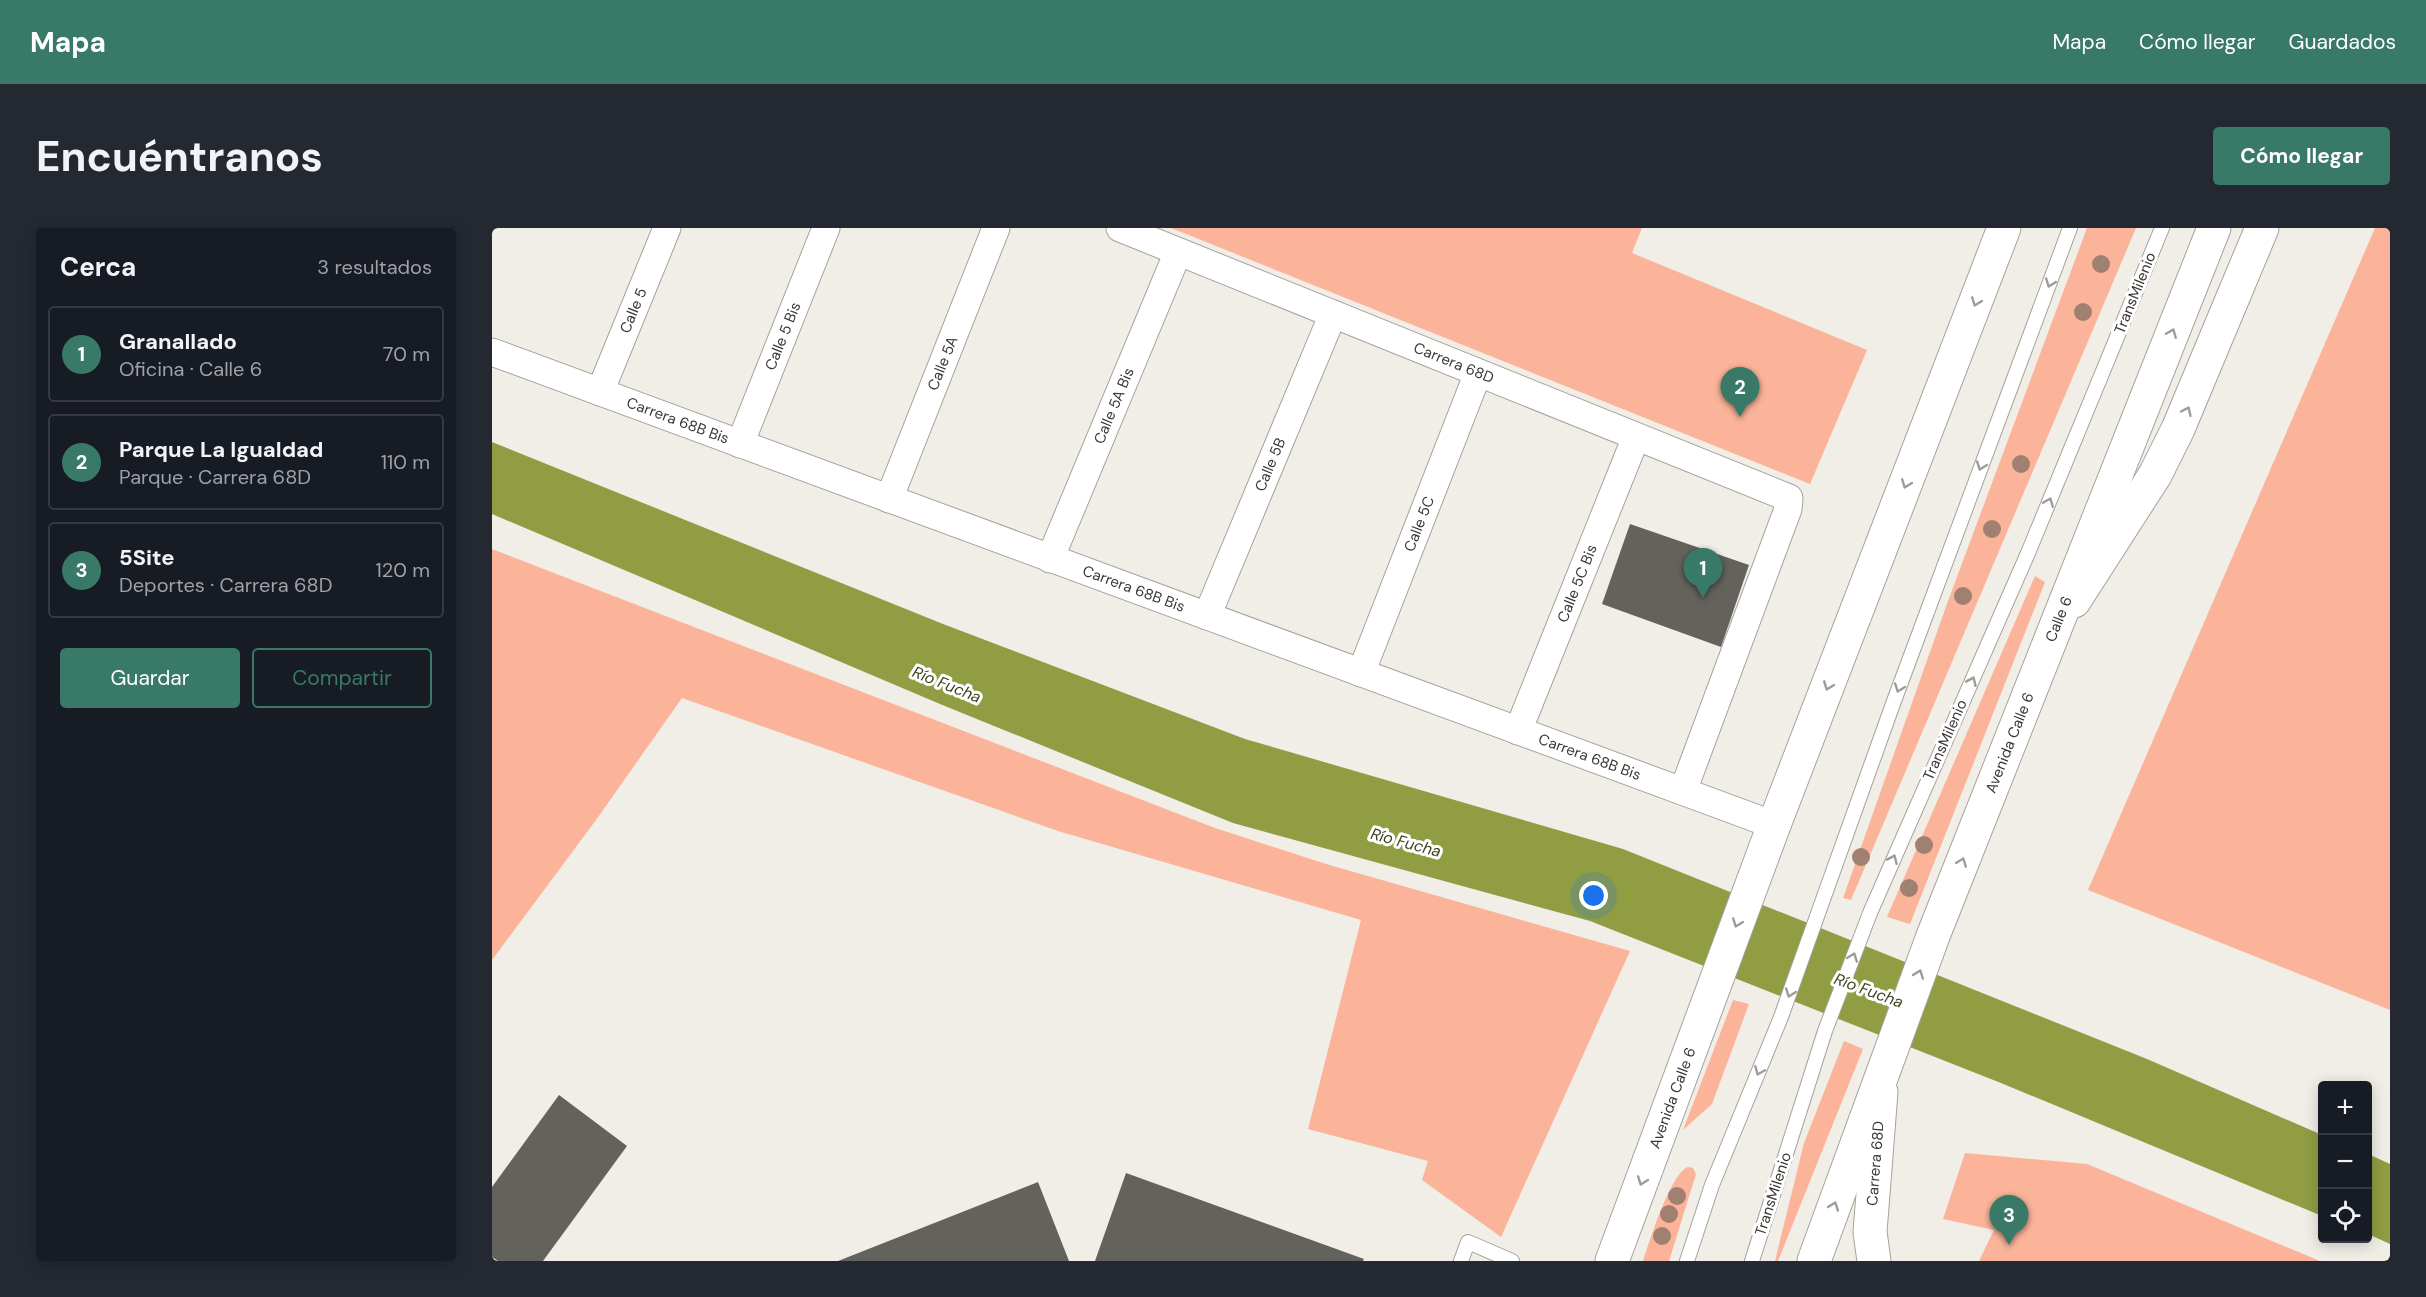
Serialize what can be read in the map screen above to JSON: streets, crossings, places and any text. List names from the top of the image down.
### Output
{
  "streets": {
    "main road": ["Carrera 68D", "Calle 6", "Avenida Calle 6"],
    "street": [
      "Calle 5",
      "Calle 5 Bis",
      "Calle 5A",
      "Calle 5A Bis",
      "Carrera 68B Bis",
      "Calle 5B",
      "Calle 5C",
      "Calle 5C Bis"
    ],
    "lane": ["TransMilenio"]
  },
  "crossings": [
    ["Calle 5", "Carrera 68B Bis"],
    ["Calle 5 Bis", "Carrera 68B Bis"],
    ["Carrera 68D", "Calle 5A Bis"],
    ["Carrera 68D", "Carrera 68B Bis"],
    ["Carrera 68D", "Calle 5B"],
    ["Carrera 68D", "Calle 5C"],
    ["Carrera 68D", "Calle 5C Bis"],
    ["Carrera 68D", "Avenida Calle 6"],
    ["Calle 5A", "Carrera 68B Bis"],
    ["Calle 5A Bis", "Carrera 68B Bis"],
    ["Carrera 68B Bis", "Calle 5B"],
    ["Carrera 68B Bis", "Calle 5C"],
    ["Carrera 68B Bis", "Calle 5C Bis"],
    ["Carrera 68B Bis", "Avenida Calle 6"],
    ["Calle 6", "Avenida Calle 6"]
  ],
  "water": ["Río Fucha"],
  "page": {
    "header": "Mapa",
    "nav": ["Mapa", "Cómo llegar", "Guardados"],
    "buttons": [
      "Cómo llegar",
      ["Guardar", "Compartir"]
    ],
    "title": "Encuéntranos",
    "heading": ["Cerca", "3 resultados"],
    "list": [
      {
        "mark": "1",
        "name": "Granallado",
        "note": "Oficina · Calle 6",
        "value": "70 m"
      },
      {
        "mark": "2",
        "name": "Parque La Igualdad",
        "note": "Parque · Carrera 68D",
        "value": "110 m"
      },
      {
        "mark": "3",
        "name": "5Site",
        "note": "Deportes · Carrera 68D",
        "value": "120 m"
      }
    ],
    "pins": ["2", "1", "3"],
    "map_buttons": ["+", "−"]
  }
}
